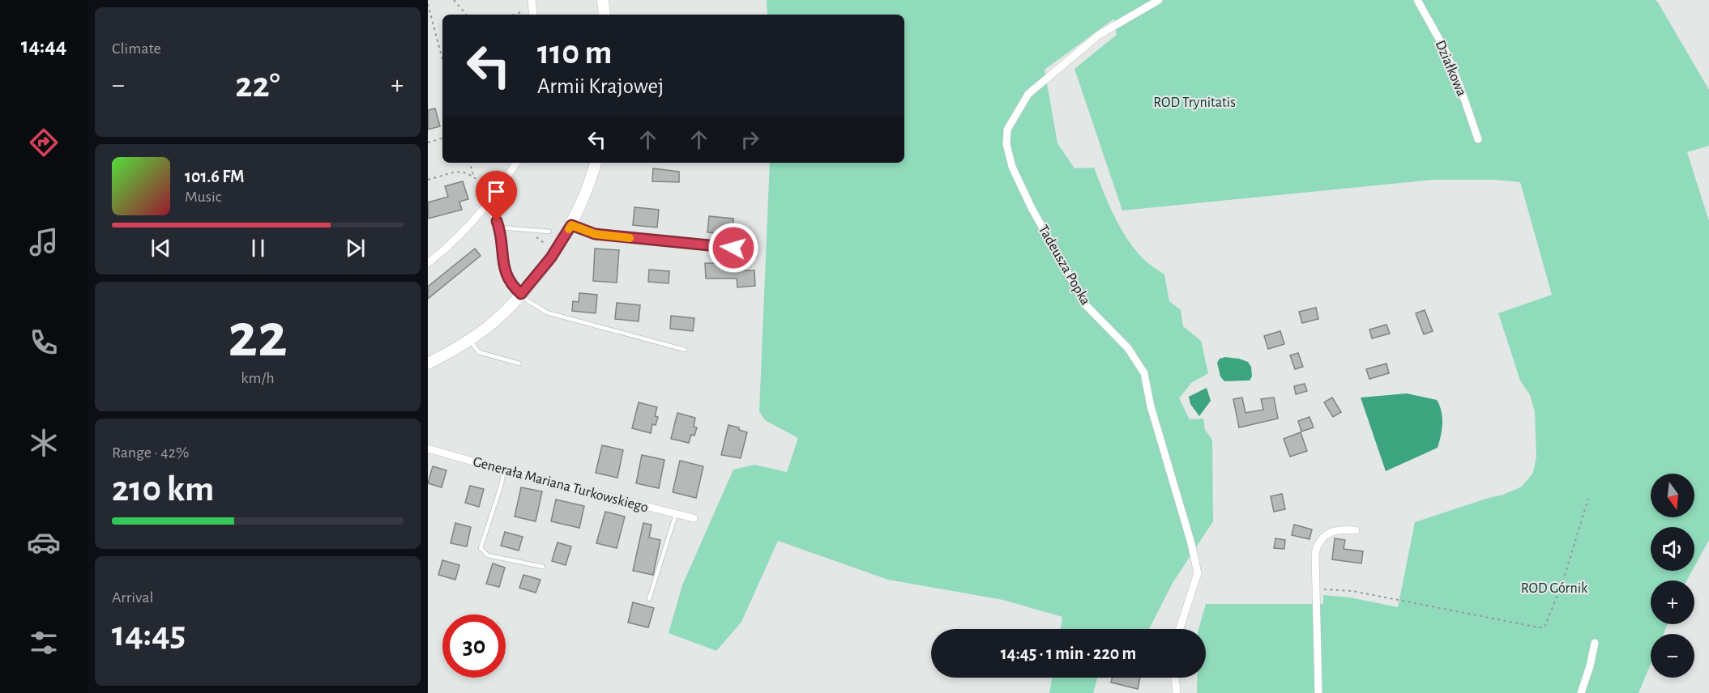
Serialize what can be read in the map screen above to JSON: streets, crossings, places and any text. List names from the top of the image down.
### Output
{
  "streets": {
    "street": ["Działkowa", "Tadeusza Popka", "Generała Mariana Turkowskiego"]
  },
  "parks": ["ROD Trynitatis", "ROD Górnik"],
  "north": "bottom",
  "page": {
    "tabs": "14:44",
    "tile": [
      "Climate",
      ["22", "km/h"],
      ["Range · 42%", "210 km"],
      ["Arrival", "14:45"]
    ],
    "turn": ["110 m", "Armii Krajowej"],
    "heat": ["−", "22°", "+"],
    "song": ["101.6 FM", "Music"],
    "map_buttons": ["+", "−"],
    "limit": "30",
    "trip": "14:45 · 1 min · 220 m"
  }
}
